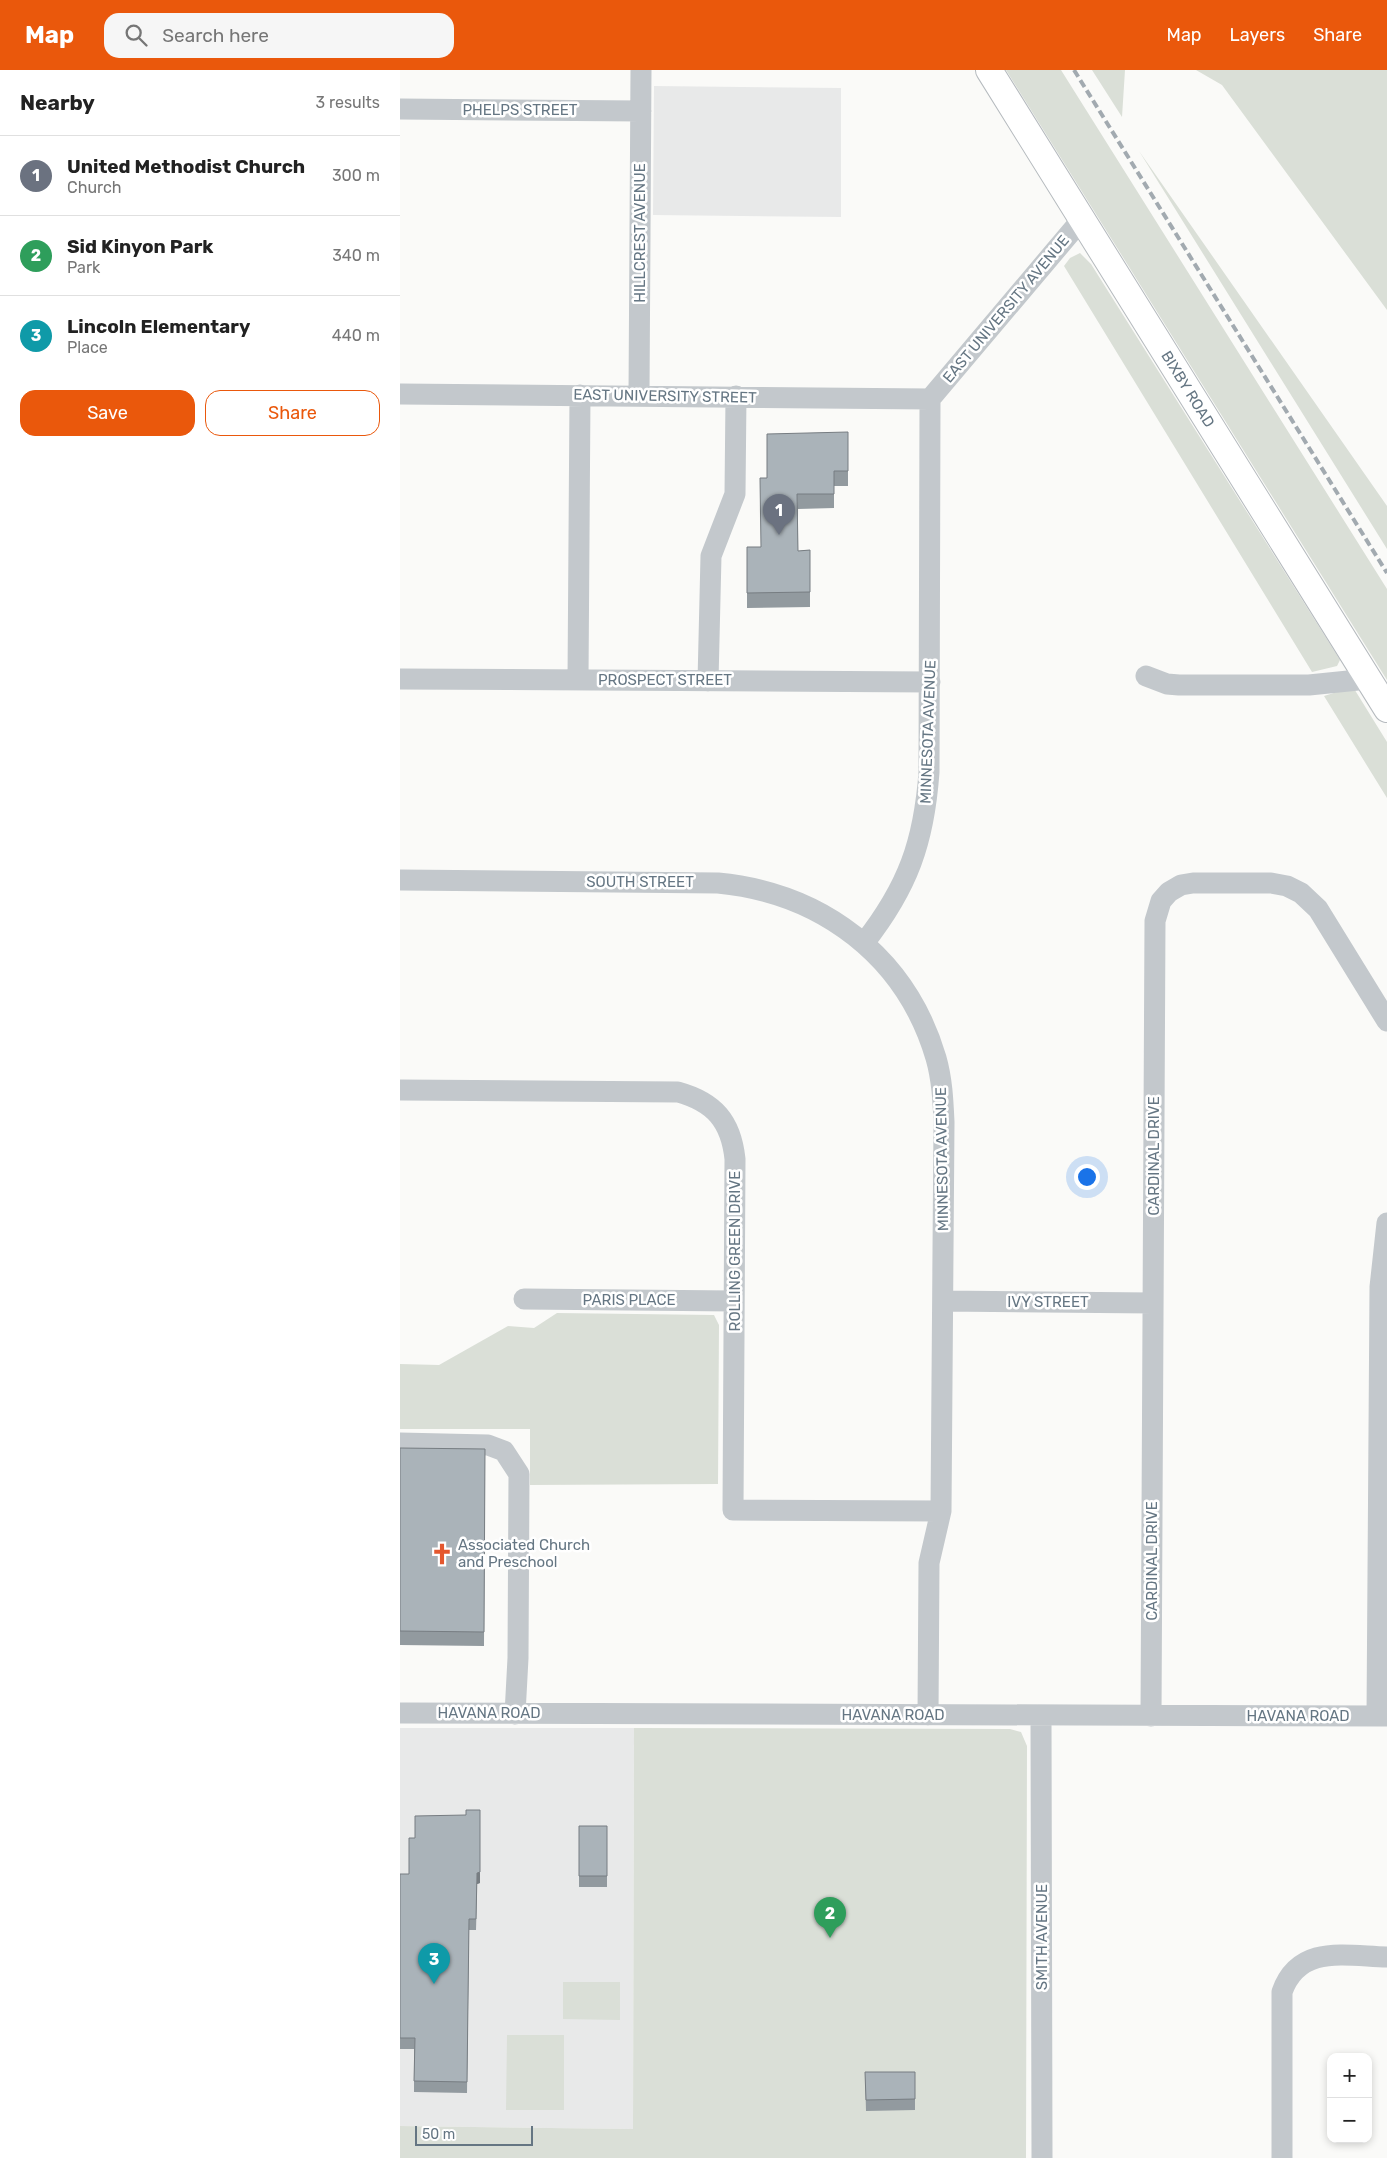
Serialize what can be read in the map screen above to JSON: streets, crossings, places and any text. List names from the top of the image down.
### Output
{
  "streets": {
    "main road": ["BIXBY ROAD"],
    "street": [
      "PHELPS STREET",
      "HILLCREST AVENUE",
      "EAST UNIVERSITY AVENUE",
      "EAST UNIVERSITY STREET",
      "PROSPECT STREET",
      "MINNESOTA AVENUE",
      "SOUTH STREET",
      "CARDINAL DRIVE",
      "ROLLING GREEN DRIVE",
      "PARIS PLACE",
      "IVY STREET",
      "HAVANA ROAD",
      "SMITH AVENUE"
    ]
  },
  "crossings": [
    ["PHELPS STREET", "HILLCREST AVENUE"],
    ["HILLCREST AVENUE", "EAST UNIVERSITY STREET"],
    ["EAST UNIVERSITY AVENUE", "BIXBY ROAD"],
    ["EAST UNIVERSITY AVENUE", "EAST UNIVERSITY STREET"],
    ["EAST UNIVERSITY AVENUE", "MINNESOTA AVENUE"],
    ["EAST UNIVERSITY STREET", "MINNESOTA AVENUE"],
    ["PROSPECT STREET", "MINNESOTA AVENUE"],
    ["MINNESOTA AVENUE", "SOUTH STREET"],
    ["MINNESOTA AVENUE", "ROLLING GREEN DRIVE"],
    ["MINNESOTA AVENUE", "IVY STREET"],
    ["MINNESOTA AVENUE", "HAVANA ROAD"],
    ["CARDINAL DRIVE", "IVY STREET"],
    ["CARDINAL DRIVE", "HAVANA ROAD"],
    ["ROLLING GREEN DRIVE", "PARIS PLACE"],
    ["HAVANA ROAD", "SMITH AVENUE"]
  ],
  "places": {
    "church": ["Associated Church and Preschool"]
  },
  "scale_bar": "50 m",
  "page": {
    "header": "Map",
    "search": "Search here",
    "nav": ["Map", "Layers", "Share"],
    "heading": ["Nearby", "3 results"],
    "list": [
      {
        "mark": "1",
        "name": "United Methodist Church",
        "note": "Church",
        "value": "300 m"
      },
      {
        "mark": "2",
        "name": "Sid Kinyon Park",
        "note": "Park",
        "value": "340 m"
      },
      {
        "mark": "3",
        "name": "Lincoln Elementary",
        "note": "Place",
        "value": "440 m"
      }
    ],
    "buttons": ["Save", "Share"],
    "pins": ["1", "2", "3"],
    "map_buttons": ["+", "−"],
    "scale": "50 m"
  }
}
